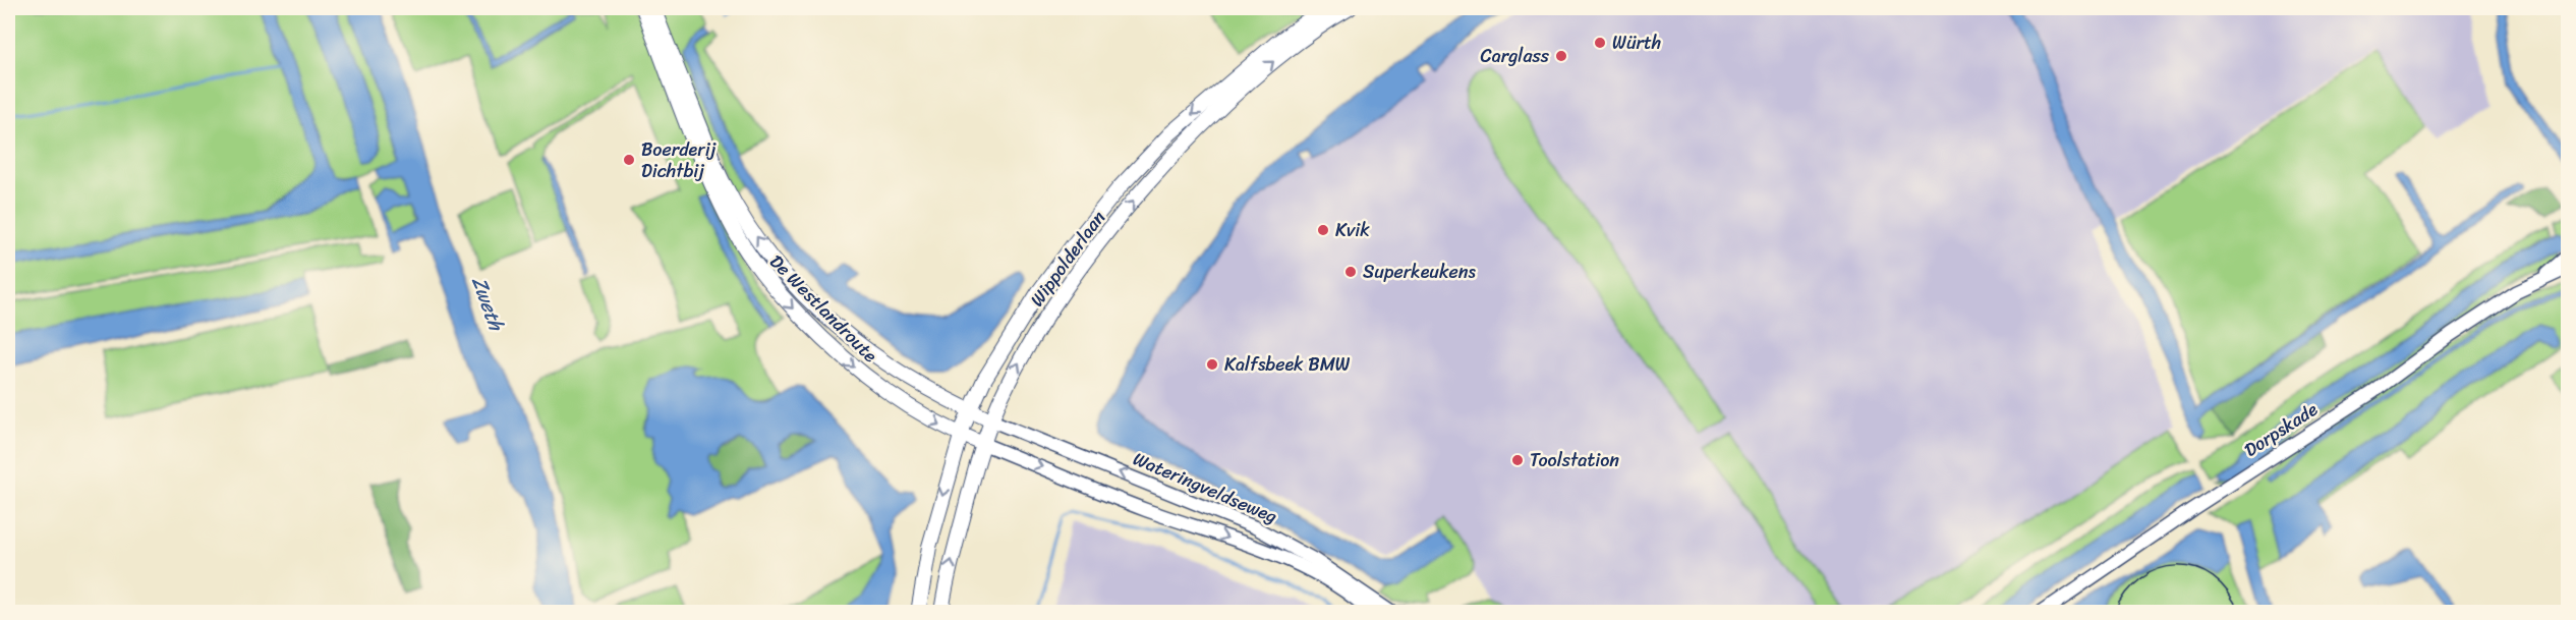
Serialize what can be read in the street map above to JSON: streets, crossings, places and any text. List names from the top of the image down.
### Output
{
  "streets": {
    "main road": [
      "Wippolderlaan",
      "De Westlandroute",
      "Dorpskade",
      "Wateringveldseweg"
    ]
  },
  "crossings": [
    ["Wippolderlaan", "De Westlandroute"],
    ["Wippolderlaan", "Wateringveldseweg"],
    ["De Westlandroute", "Wateringveldseweg"]
  ],
  "water": ["Zweth"],
  "places": [
    "Würth",
    "Carglass",
    "Boerderij Dichtbij",
    "Kvik",
    "Superkeukens",
    "Kalfsbeek BMW",
    "Toolstation"
  ]
}
